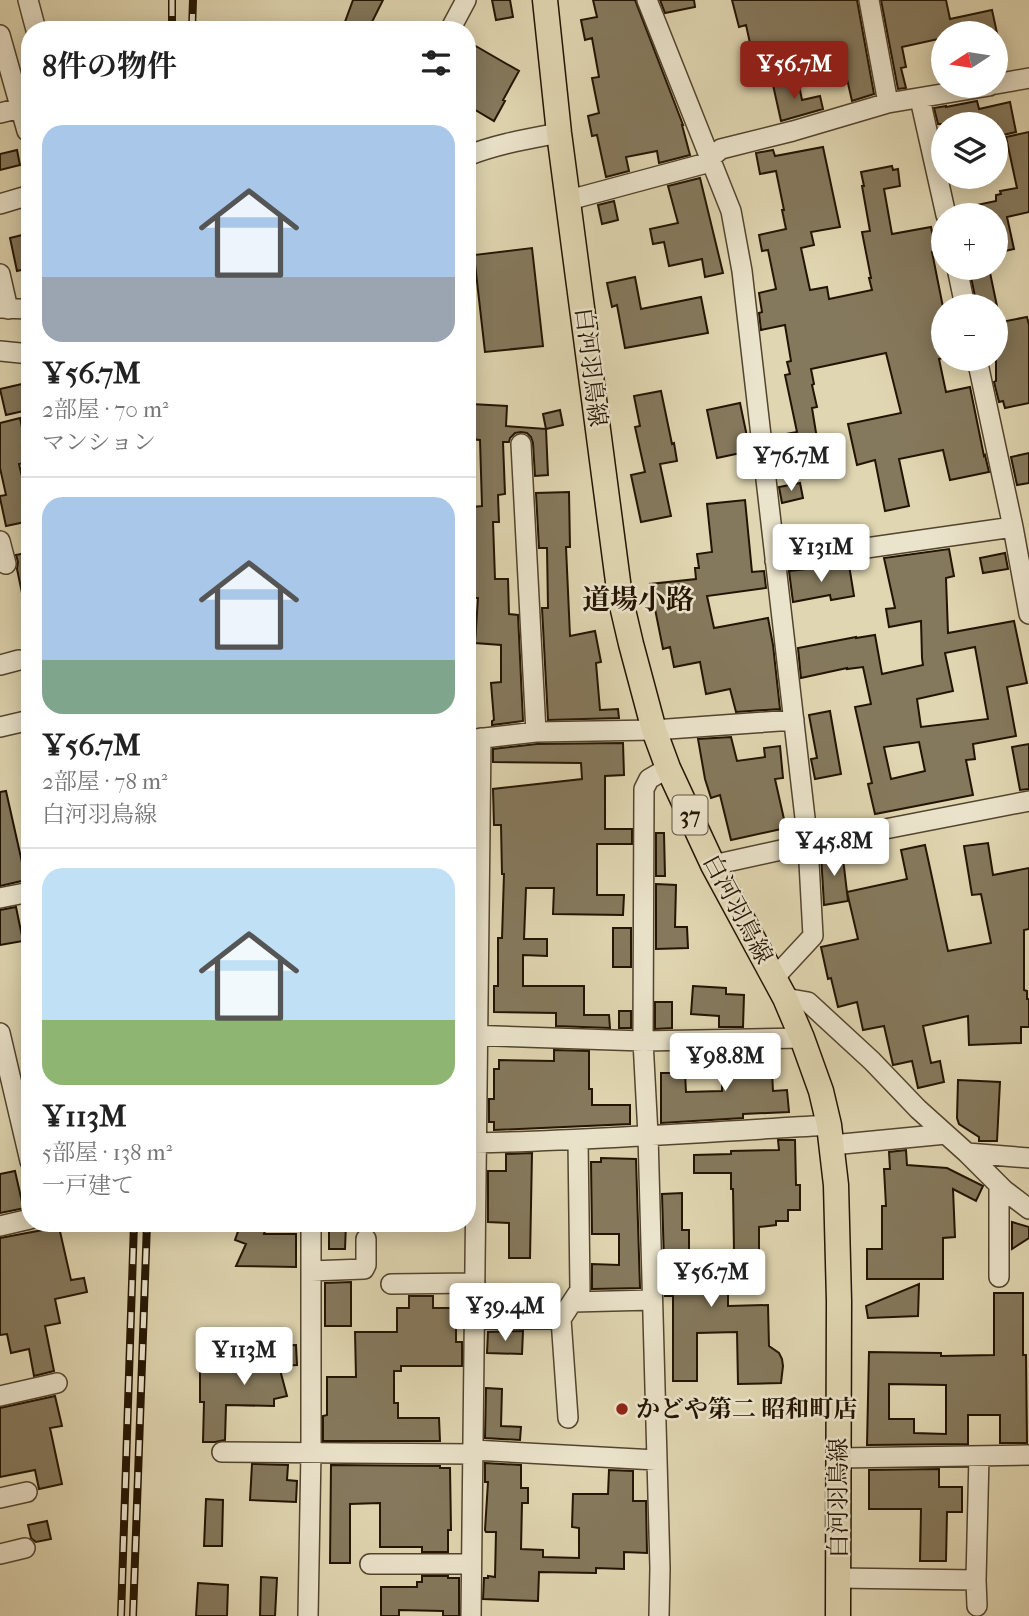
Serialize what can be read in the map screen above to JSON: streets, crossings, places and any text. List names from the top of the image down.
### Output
{
  "streets": {
    "main road": ["白河羽鳥線", "37"]
  },
  "districts": ["道場小路"],
  "places": ["かどや第二 昭和町店"],
  "north": "left",
  "page": {
    "map_buttons": ["+", "−"],
    "heading": "8件の物件",
    "price": [
      "¥56.7M",
      "¥76.7M",
      "¥131M",
      "¥45.8M",
      "¥98.8M",
      "¥56.7M",
      "¥39.4M",
      "¥113M"
    ],
    "list": [
      {
        "name": "¥56.7M",
        "note": "2部屋 · 70 m² · マンション"
      },
      {
        "name": "¥56.7M",
        "note": "2部屋 · 78 m² · 白河羽鳥線"
      },
      {
        "name": "¥113M",
        "note": "5部屋 · 138 m² · 一戸建て"
      }
    ]
  }
}
